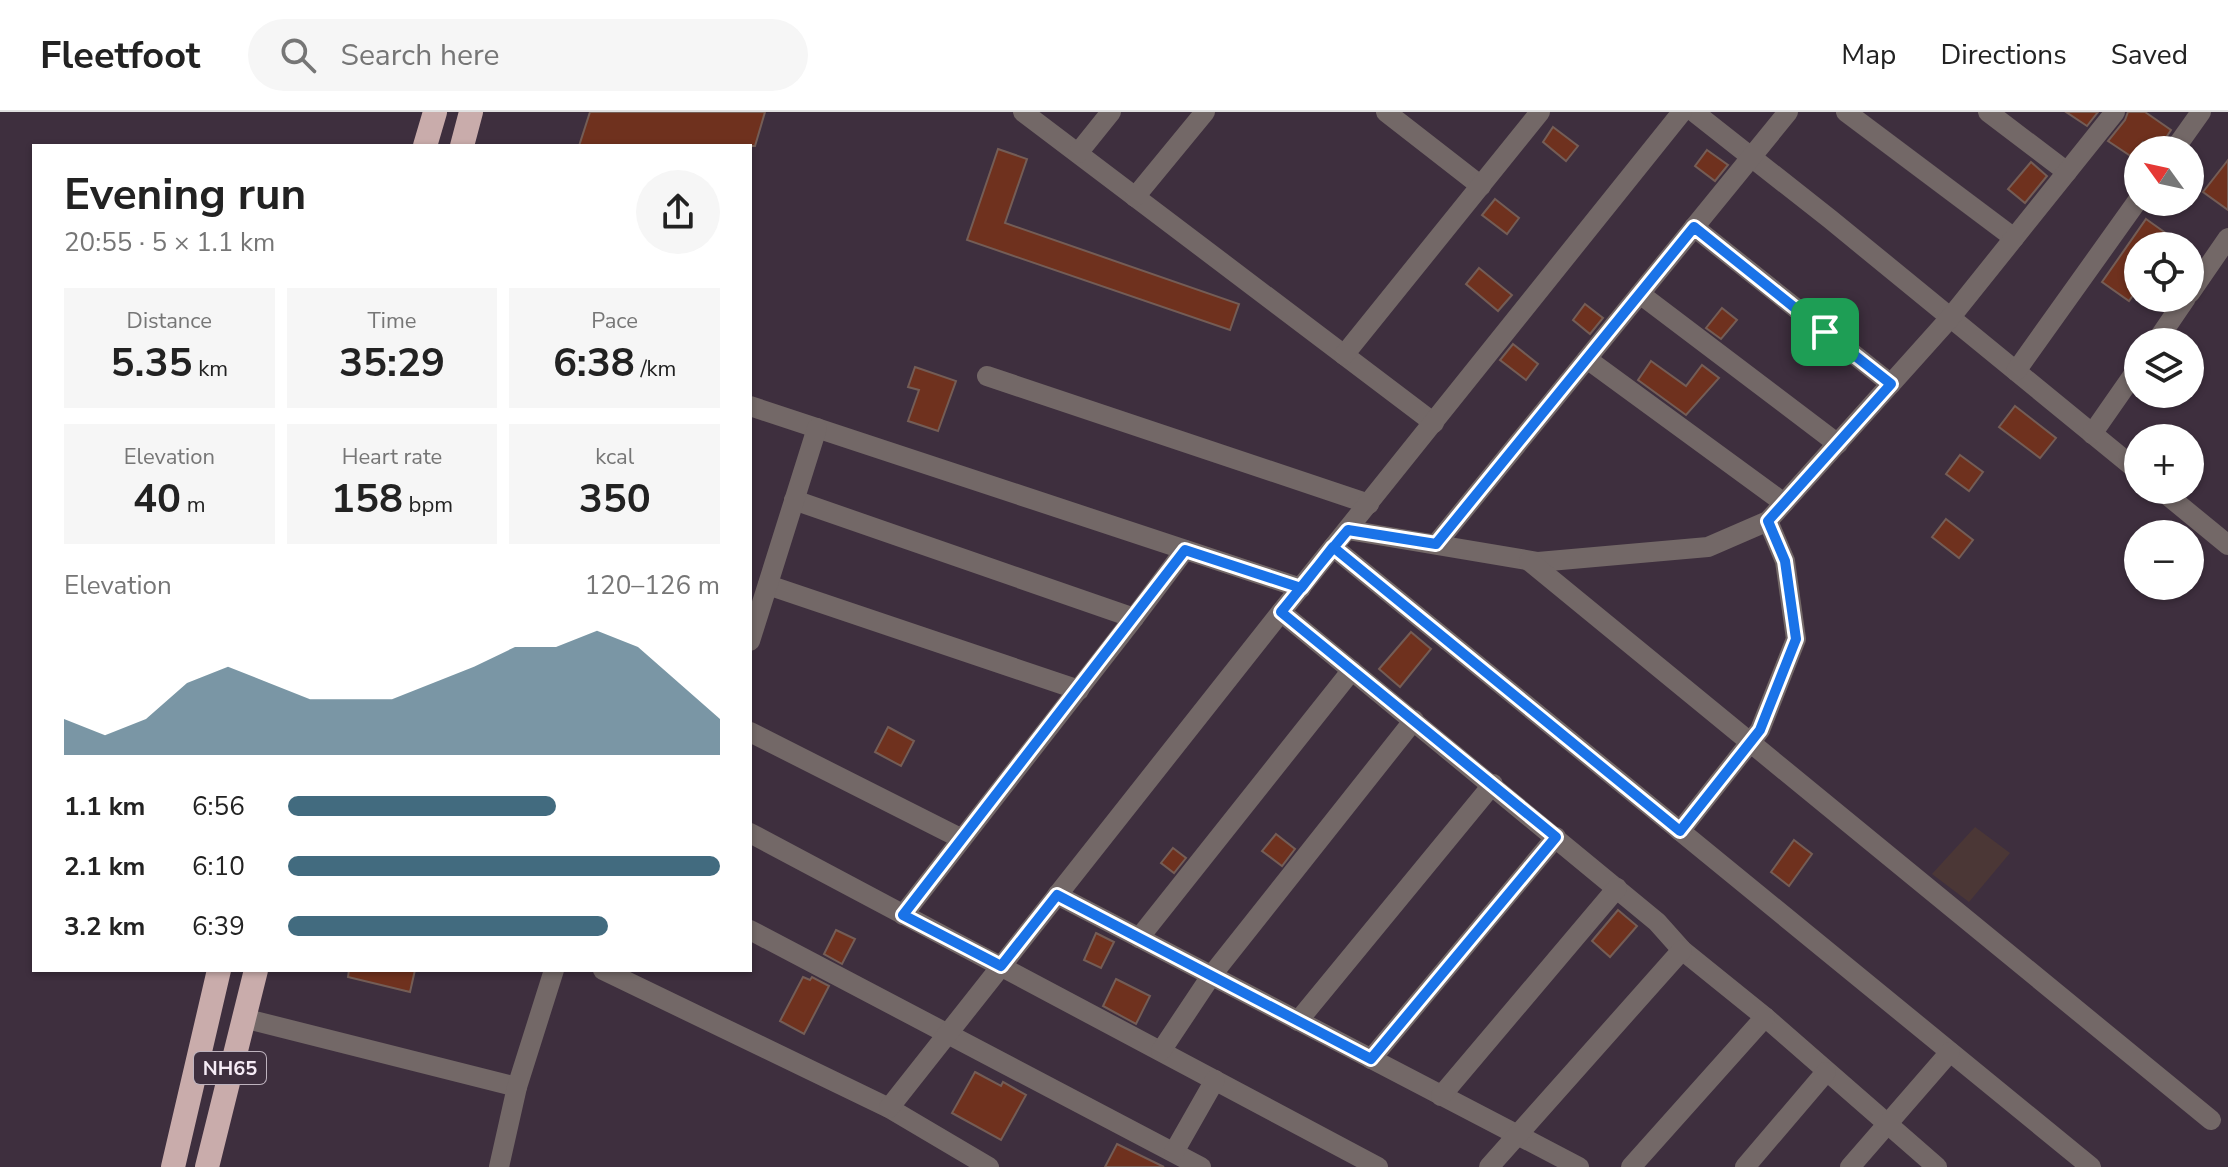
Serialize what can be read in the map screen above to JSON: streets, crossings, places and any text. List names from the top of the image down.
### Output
{
  "streets": {
    "highway": ["NH65"]
  },
  "north": "top left",
  "page": {
    "header": "Fleetfoot",
    "search": "Search here",
    "nav": ["Map", "Directions", "Saved"],
    "map_buttons": ["+", "−"],
    "heading": ["Evening run", "20:55 · 5 × 1.1 km"],
    "stats": [
      ["Distance", "5.35 km"],
      ["Time", "35:29"],
      ["Pace", "6:38 /km"],
      ["Elevation", "40 m"],
      ["Heart rate", "158 bpm"],
      ["kcal", "350"]
    ],
    "chart": ["Elevation", "120–126 m"],
    "list": [
      {
        "name": "1.1 km",
        "note": "6:56"
      },
      {
        "name": "2.1 km",
        "note": "6:10"
      },
      {
        "name": "3.2 km",
        "note": "6:39"
      }
    ]
  }
}
